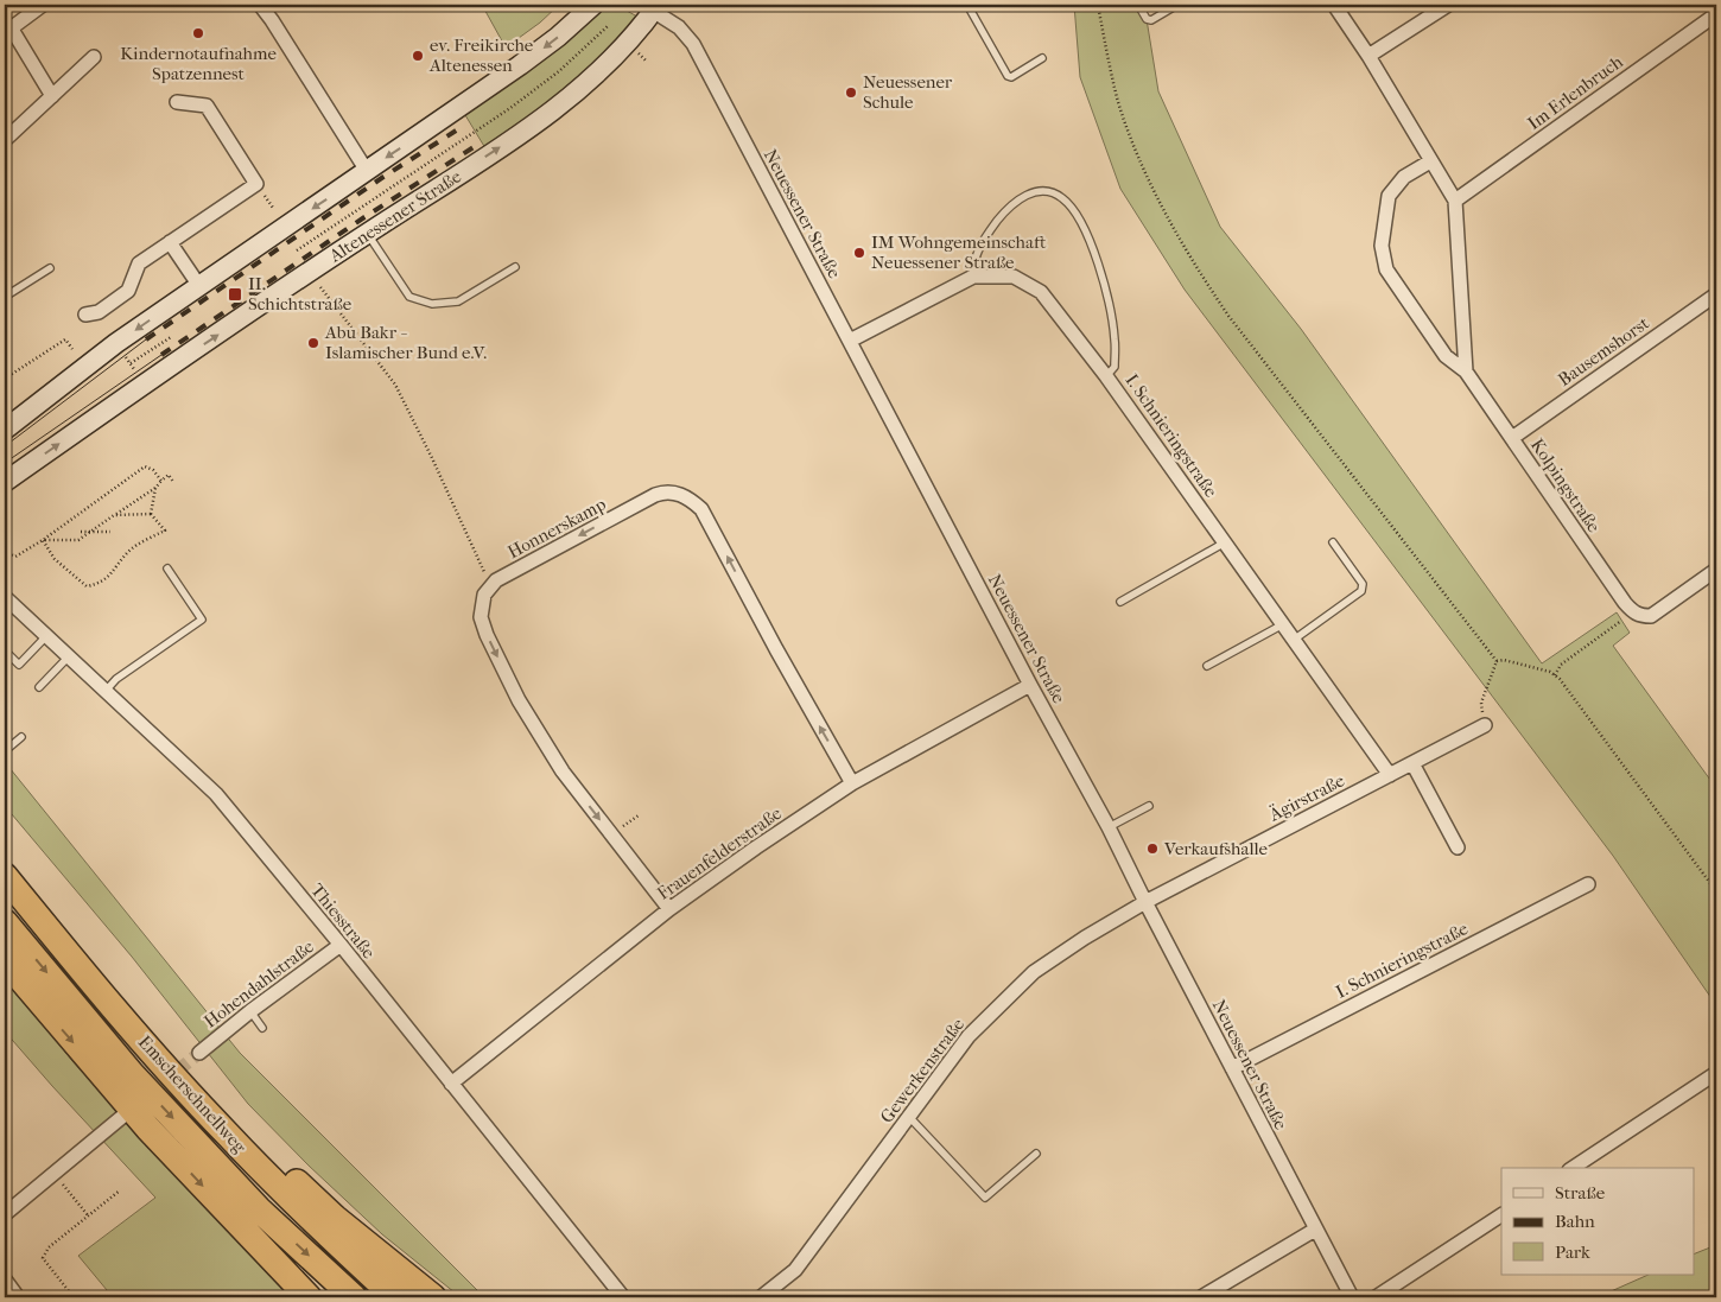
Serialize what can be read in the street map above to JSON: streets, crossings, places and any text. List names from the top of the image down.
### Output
{
  "streets": {
    "highway": ["Emscherschnellweg"],
    "main road": ["Altenessener Straße"],
    "street": [
      "Im Erlenbruch",
      "Neuessener Straße",
      "Bausemshorst",
      "I. Schnieringstraße",
      "Kolpingstraße",
      "Honnerskamp",
      "Ägirstraße",
      "Frauenfelderstraße",
      "Thiesstraße",
      "Hohendahlstraße",
      "Gewerkenstraße"
    ]
  },
  "crossings": [
    ["Neuessener Straße", "Altenessener Straße"],
    ["Neuessener Straße", "I. Schnieringstraße"],
    ["Neuessener Straße", "Ägirstraße"],
    ["Neuessener Straße", "Frauenfelderstraße"],
    ["Neuessener Straße", "Gewerkenstraße"],
    ["Bausemshorst", "Kolpingstraße"],
    ["I. Schnieringstraße", "Ägirstraße"],
    ["Honnerskamp", "Frauenfelderstraße"],
    ["Ägirstraße", "Gewerkenstraße"],
    ["Frauenfelderstraße", "Thiesstraße"],
    ["Thiesstraße", "Hohendahlstraße"]
  ],
  "places": {
    "other": [
      "Kindernotaufnahme Spatzennest",
      "ev. Freikirche Altenessen",
      "Neuessener Schule",
      "IM Wohngemeinschaft Neuessener Straße",
      "Abu Bakr - Islamischer Bund e.V.",
      "Verkaufshalle"
    ],
    "transit": ["II. Schichtstraße"]
  },
  "legend": ["Straße", "Bahn", "Park"]
}
